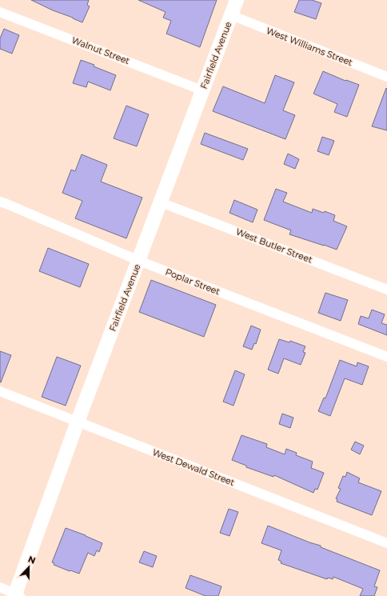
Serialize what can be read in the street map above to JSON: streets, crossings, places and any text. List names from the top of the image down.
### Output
{
  "streets": {
    "main road": ["Fairfield Avenue"],
    "street": [
      "West Williams Street",
      "Walnut Street",
      "West Butler Street",
      "Poplar Street",
      "West Dewald Street"
    ]
  },
  "crossings": [
    ["West Williams Street", "Fairfield Avenue"],
    ["Walnut Street", "Fairfield Avenue"],
    ["Fairfield Avenue", "West Butler Street"],
    ["Fairfield Avenue", "Poplar Street"],
    ["Fairfield Avenue", "West Dewald Street"]
  ],
  "north": "top"
}
